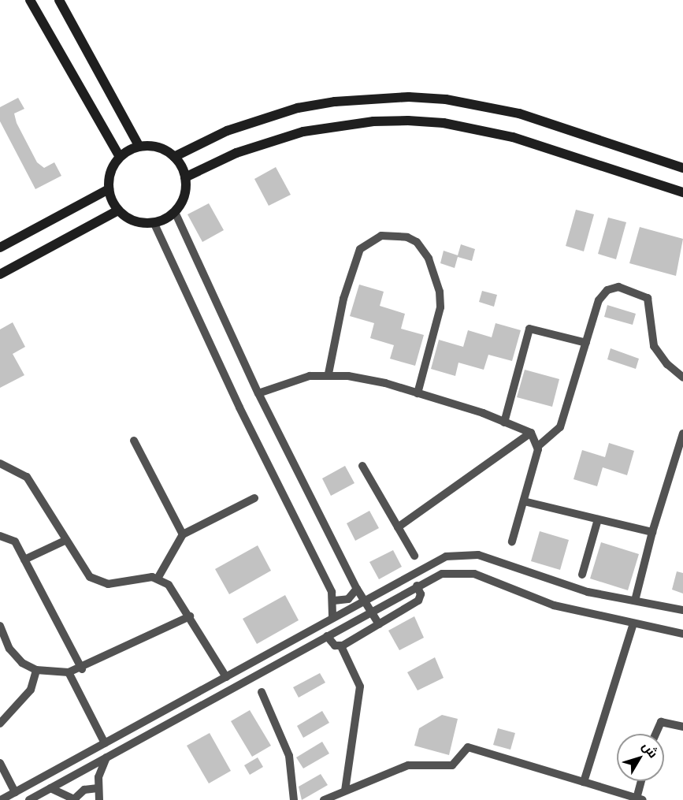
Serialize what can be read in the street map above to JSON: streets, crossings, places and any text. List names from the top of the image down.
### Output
{
  "north": "top right"
}
